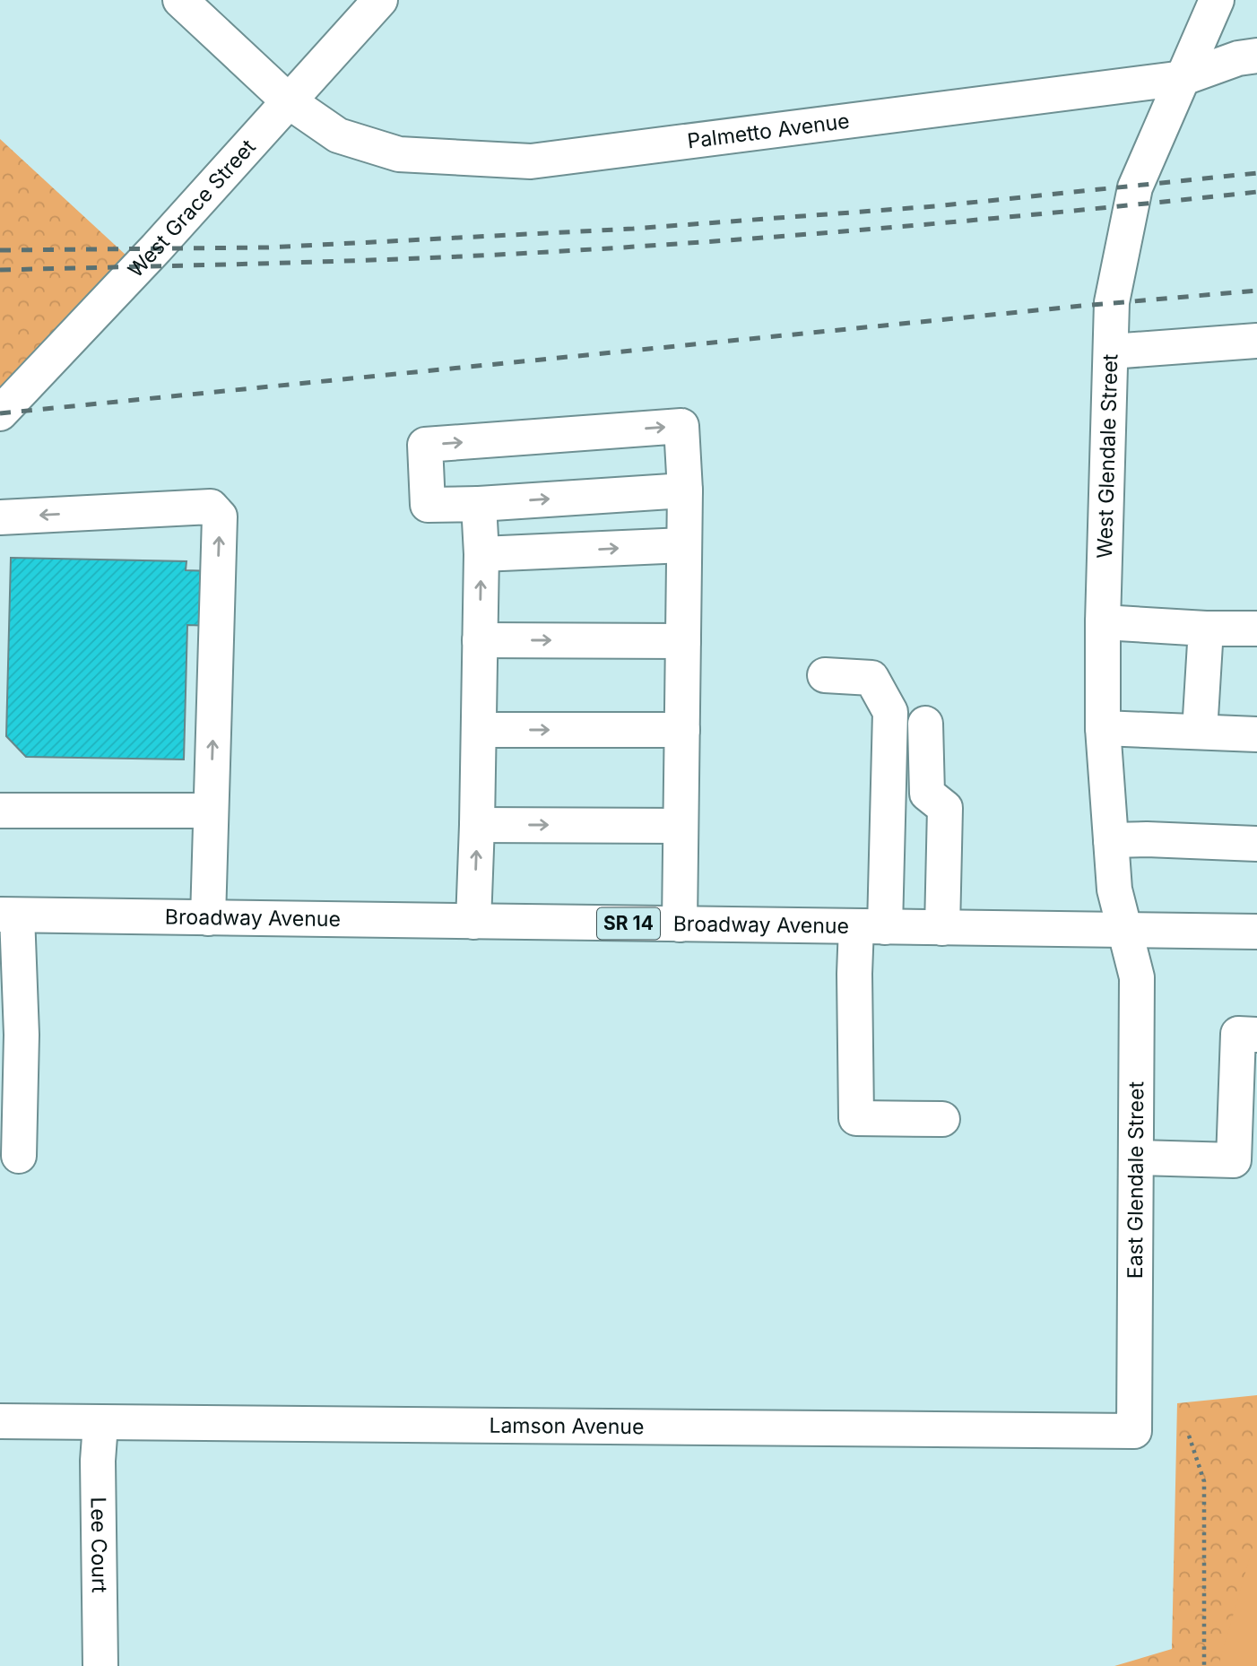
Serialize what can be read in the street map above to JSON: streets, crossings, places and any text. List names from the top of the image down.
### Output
{
  "streets": {
    "street": [
      "Palmetto Avenue",
      "West Grace Street",
      "West Glendale Street",
      "Broadway Avenue",
      "SR 14",
      "East Glendale Street",
      "Lamson Avenue",
      "Lee Court"
    ]
  },
  "crossings": [
    ["Palmetto Avenue", "West Grace Street"],
    ["Palmetto Avenue", "West Glendale Street"],
    ["West Glendale Street", "Broadway Avenue"],
    ["West Glendale Street", "East Glendale Street"],
    ["Broadway Avenue", "East Glendale Street"],
    ["East Glendale Street", "Lamson Avenue"],
    ["Lamson Avenue", "Lee Court"]
  ]
}
